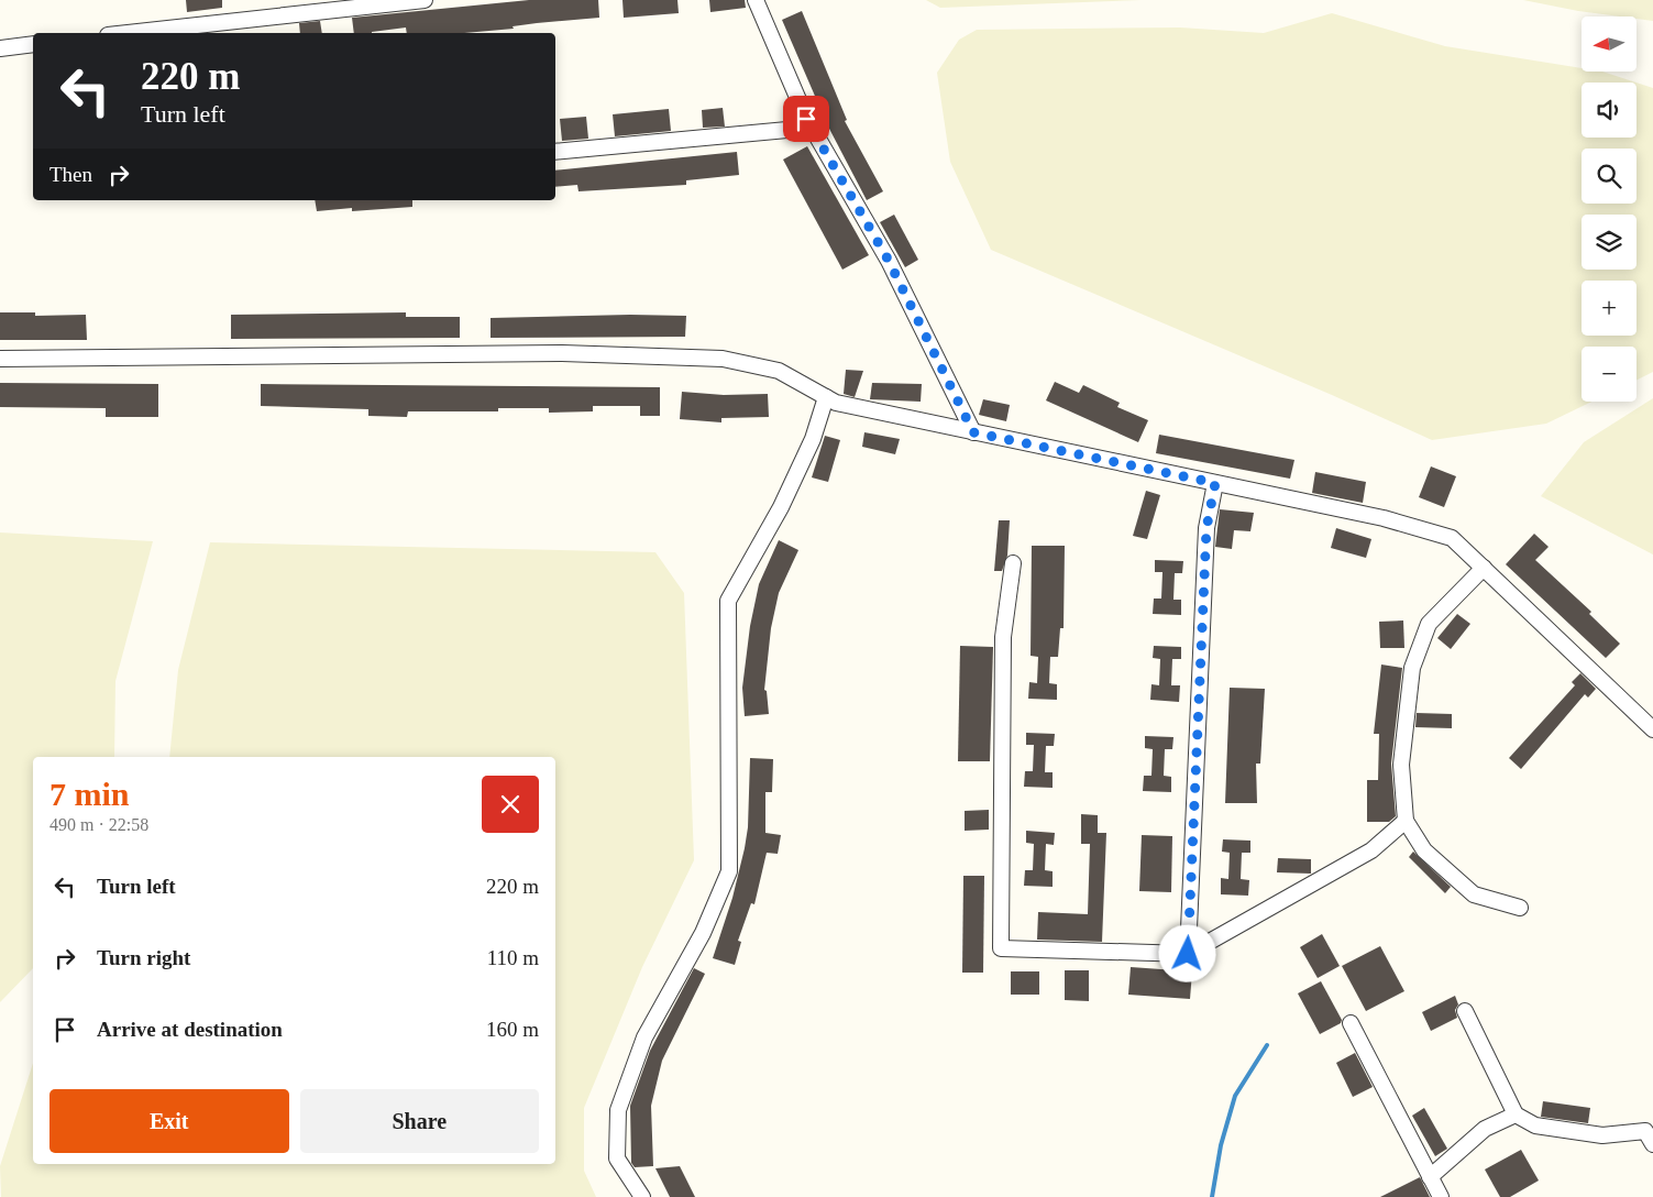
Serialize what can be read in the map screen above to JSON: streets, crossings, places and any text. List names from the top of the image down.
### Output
{
  "north": "left",
  "page": {
    "map_buttons": ["+", "−"],
    "turn": ["220 m", "Turn left"],
    "then": "Then",
    "heading": ["7 min", "490 m · 22:58"],
    "list": [
      {
        "name": "Turn left",
        "value": "220 m"
      },
      {
        "name": "Turn right",
        "value": "110 m"
      },
      {
        "name": "Arrive at destination",
        "value": "160 m"
      }
    ],
    "buttons": ["Exit", "Share"]
  }
}
